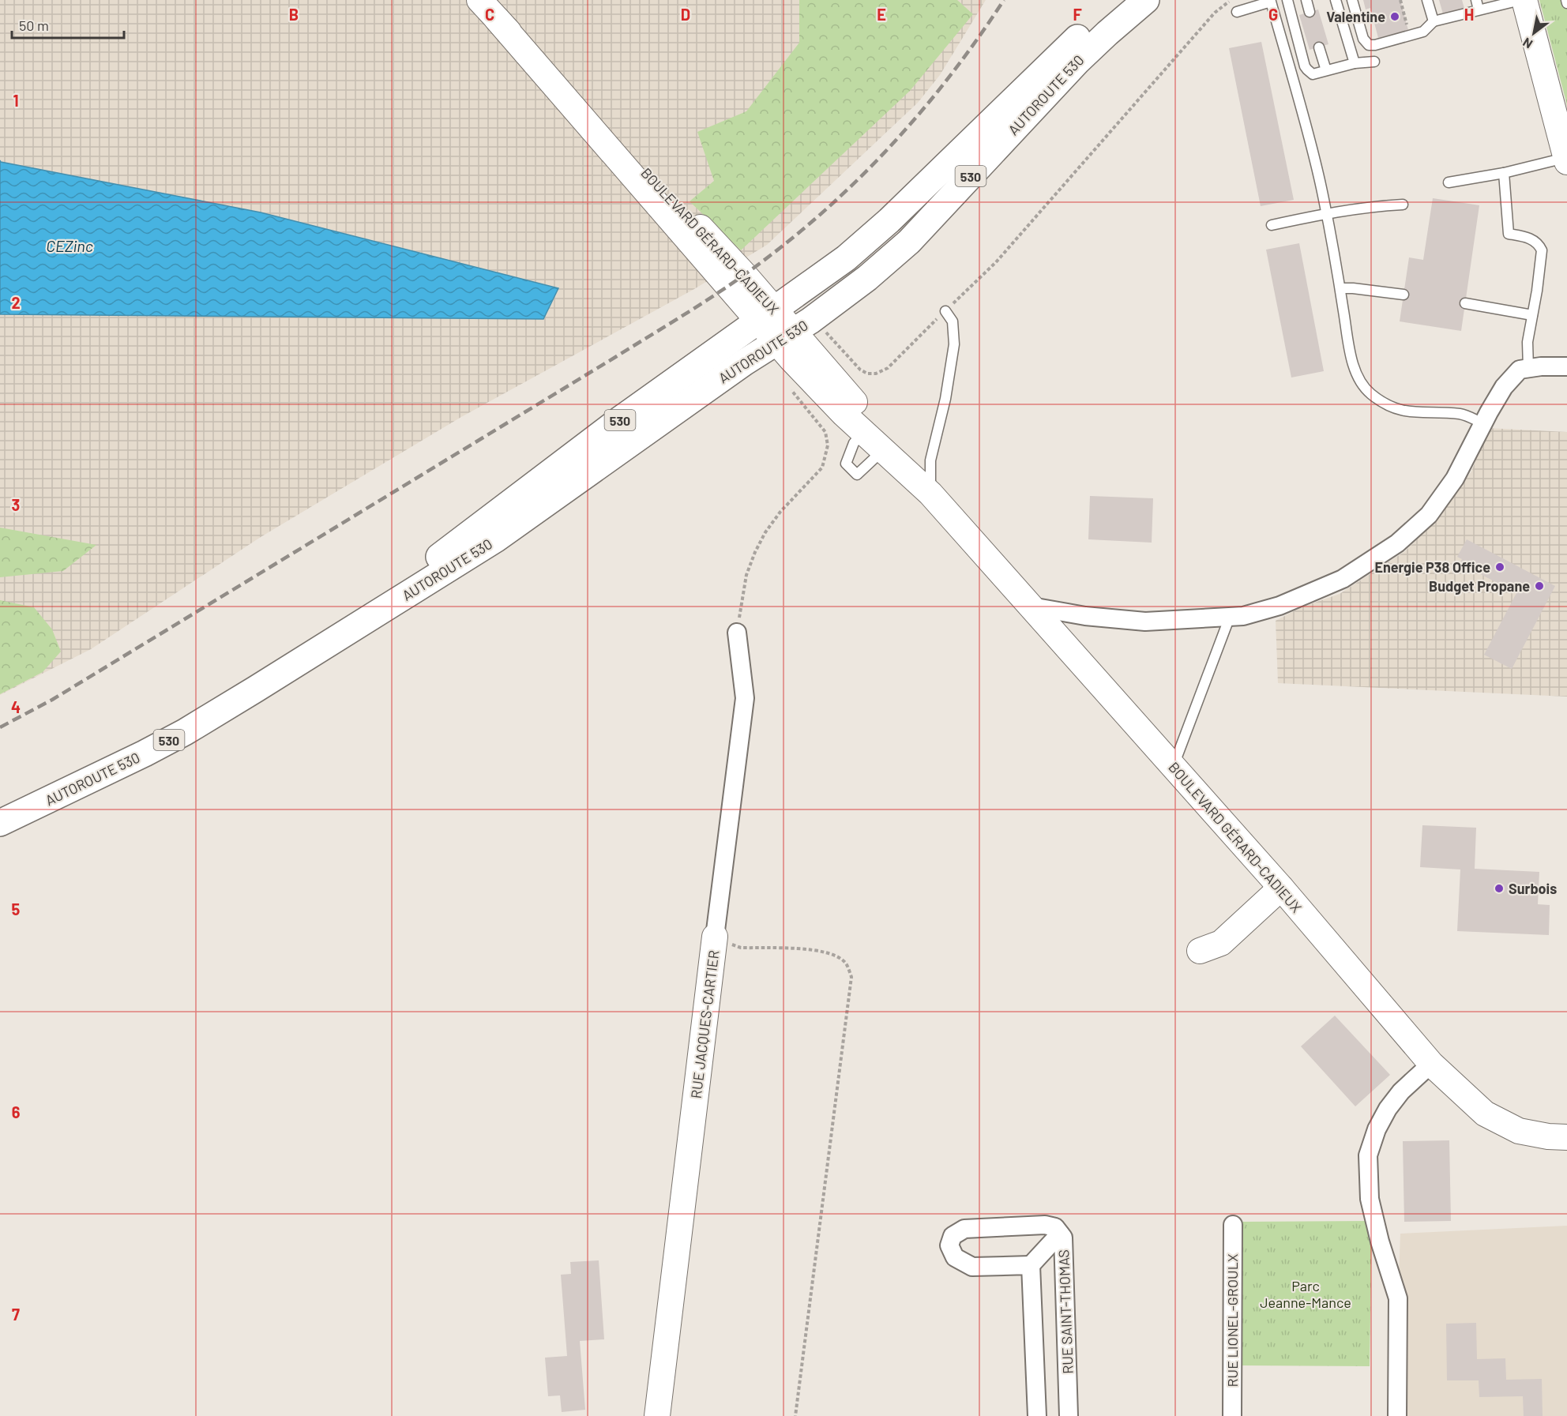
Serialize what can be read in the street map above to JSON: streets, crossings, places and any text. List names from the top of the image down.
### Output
{
  "streets": {
    "highway": ["AUTOROUTE 530", "530"],
    "main road": ["BOULEVARD GÉRARD-CADIEUX", "RUE JACQUES-CARTIER"],
    "street": ["RUE SAINT-THOMAS", "RUE LIONEL-GROULX"]
  },
  "crossings": [
    ["AUTOROUTE 530", "BOULEVARD GÉRARD-CADIEUX"]
  ],
  "water": ["CEZinc"],
  "parks": ["Parc Jeanne-Mance"],
  "places": [
    "Valentine",
    "Energie P38 Office",
    "Budget Propane",
    "Surbois"
  ],
  "scale_bar": "50 m",
  "north": "bottom left",
  "grid": {
    "columns": [
      "B",
      "C",
      "D",
      "E",
      "F",
      "G",
      "H"
    ],
    "rows": [
      "1",
      "2",
      "3",
      "4",
      "5",
      "6",
      "7"
    ]
  }
}
